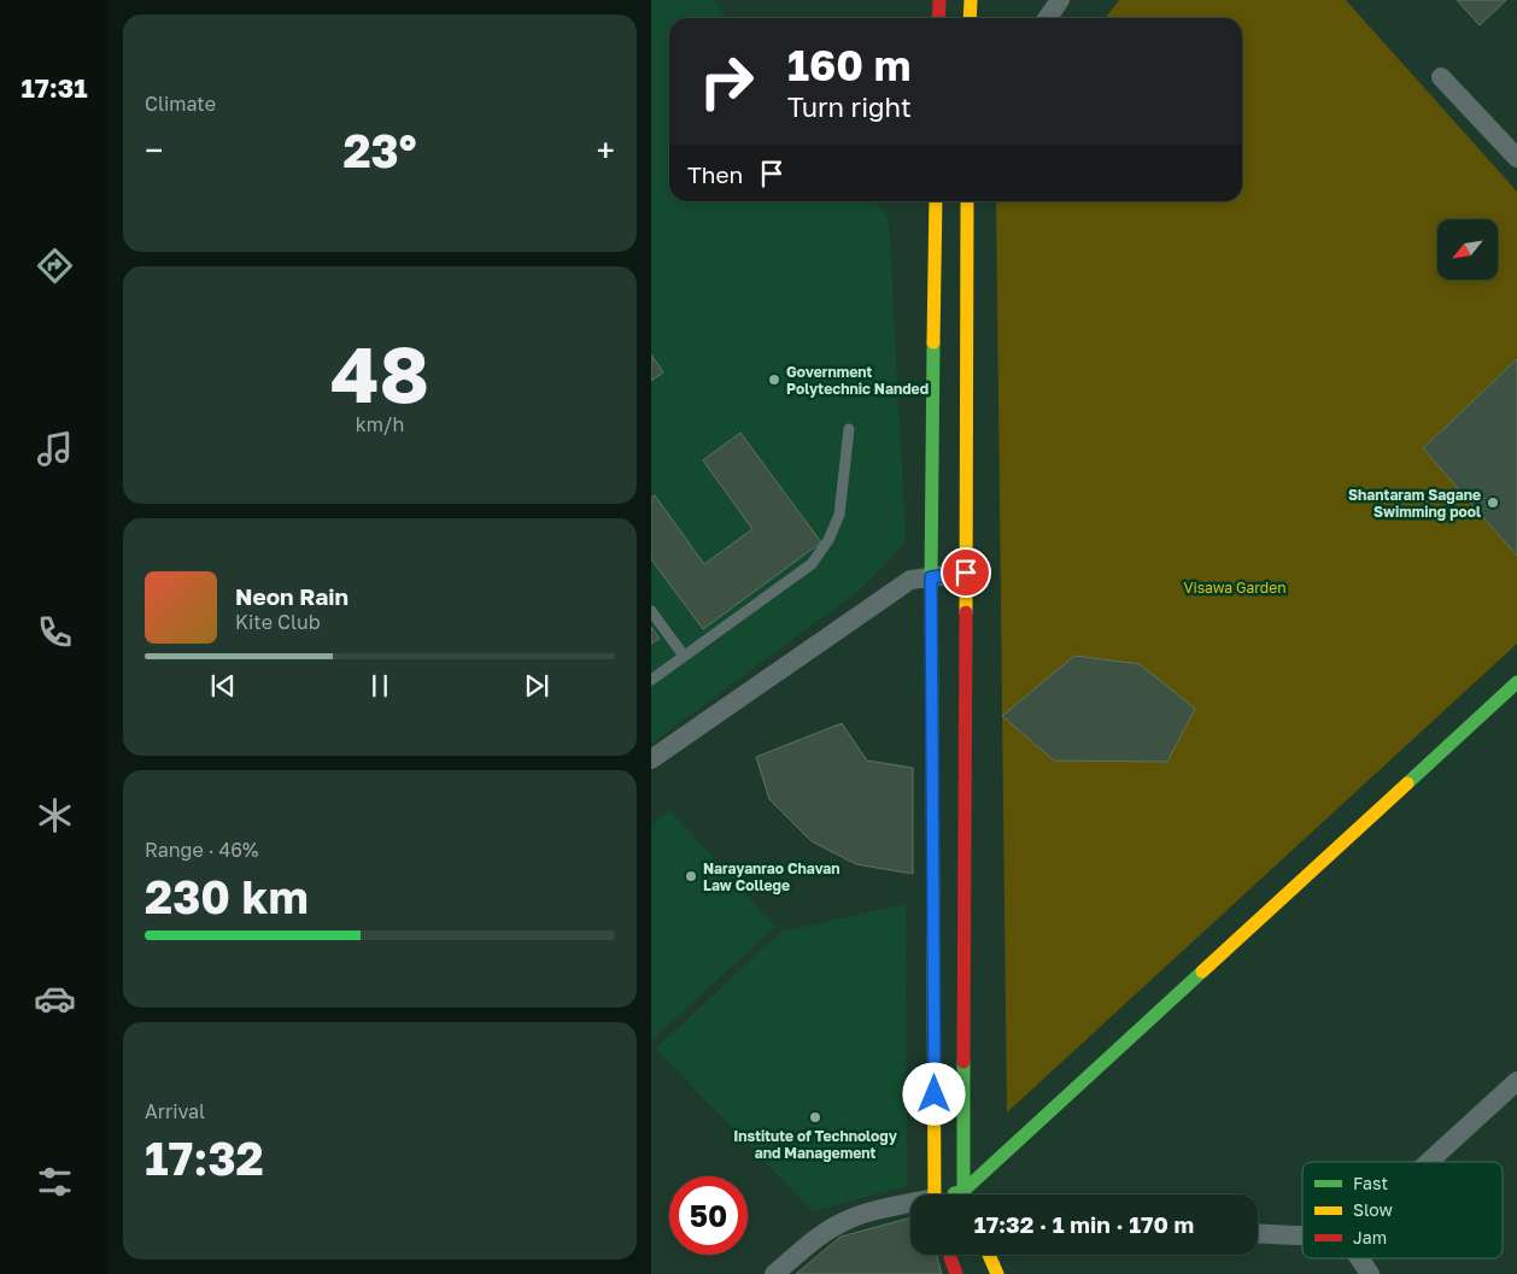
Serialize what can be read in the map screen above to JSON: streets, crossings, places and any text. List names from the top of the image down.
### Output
{
  "parks": ["Visawa Garden"],
  "places": [
    "Government Polytechnic Nanded",
    "Shantaram Sagane Swimming pool",
    "Narayanrao Chavan Law College",
    "Institute of Technology and Management"
  ],
  "legend": ["Fast", "Slow", "Jam"],
  "north": "bottom left",
  "page": {
    "tabs": "17:31",
    "tile": [
      "Climate",
      ["48", "km/h"],
      ["Range · 46%", "230 km"],
      ["Arrival", "17:32"]
    ],
    "turn": ["160 m", "Turn right"],
    "heat": ["−", "23°", "+"],
    "then": "Then",
    "song": ["Neon Rain", "Kite Club"],
    "limit": "50",
    "trip": "17:32 · 1 min · 170 m"
  }
}
